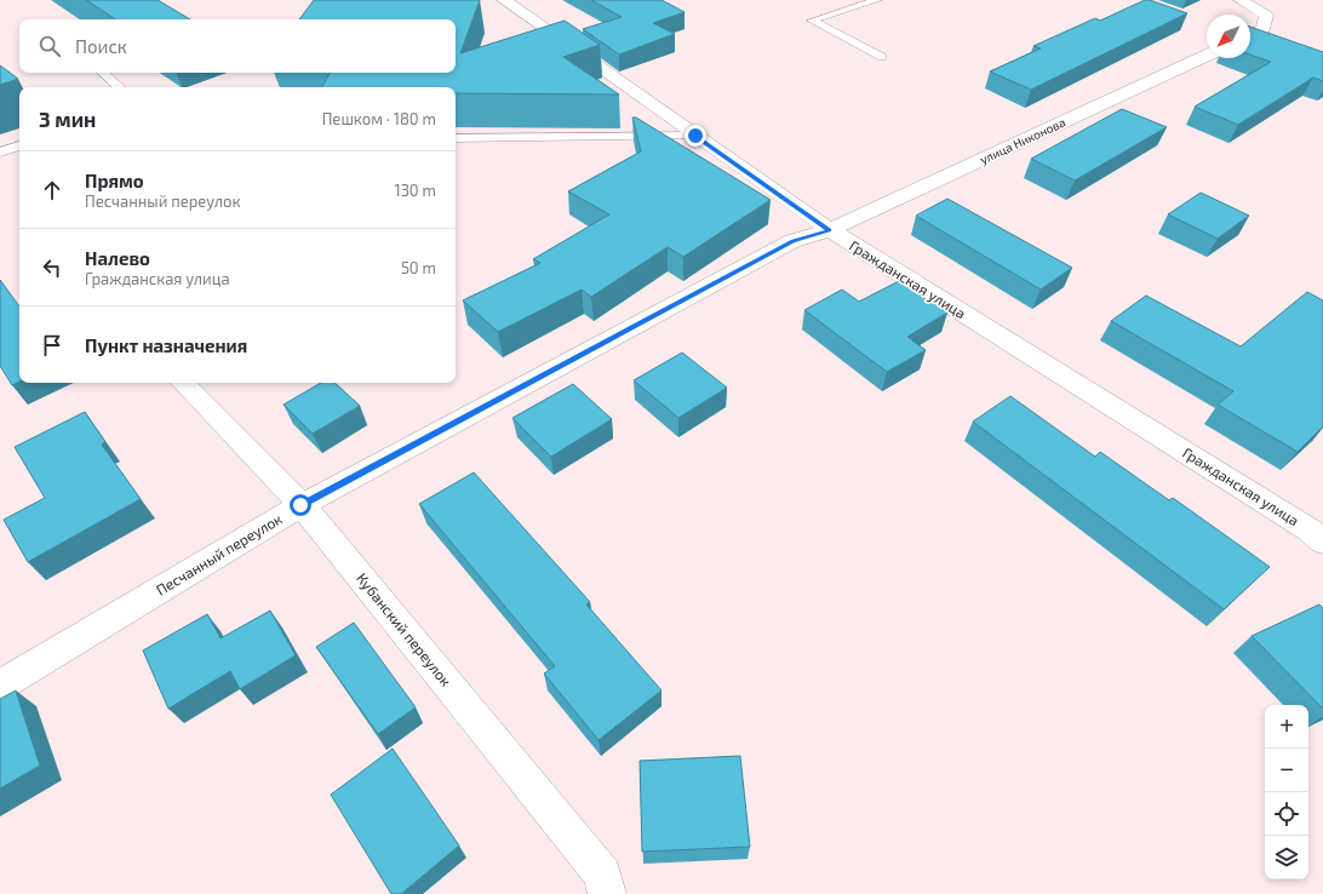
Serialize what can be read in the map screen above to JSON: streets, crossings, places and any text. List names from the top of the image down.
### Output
{
  "streets": {
    "street": [
      "улица Никонова",
      "Гражданская улица",
      "Песчанный переулок",
      "Кубанский переулок"
    ]
  },
  "crossings": [
    ["улица Никонова", "Гражданская улица"],
    ["улица Никонова", "Песчанный переулок"],
    ["Гражданская улица", "Песчанный переулок"],
    ["Песчанный переулок", "Кубанский переулок"]
  ],
  "north": "bottom left",
  "page": {
    "search": "Поиск",
    "heading": ["3 мин", "Пешком · 180 m"],
    "list": [
      ["Прямо", "Песчанный переулок", "130 m"],
      ["Налево", "Гражданская улица", "50 m"],
      "Пункт назначения"
    ],
    "map_buttons": ["+", "−"]
  }
}
